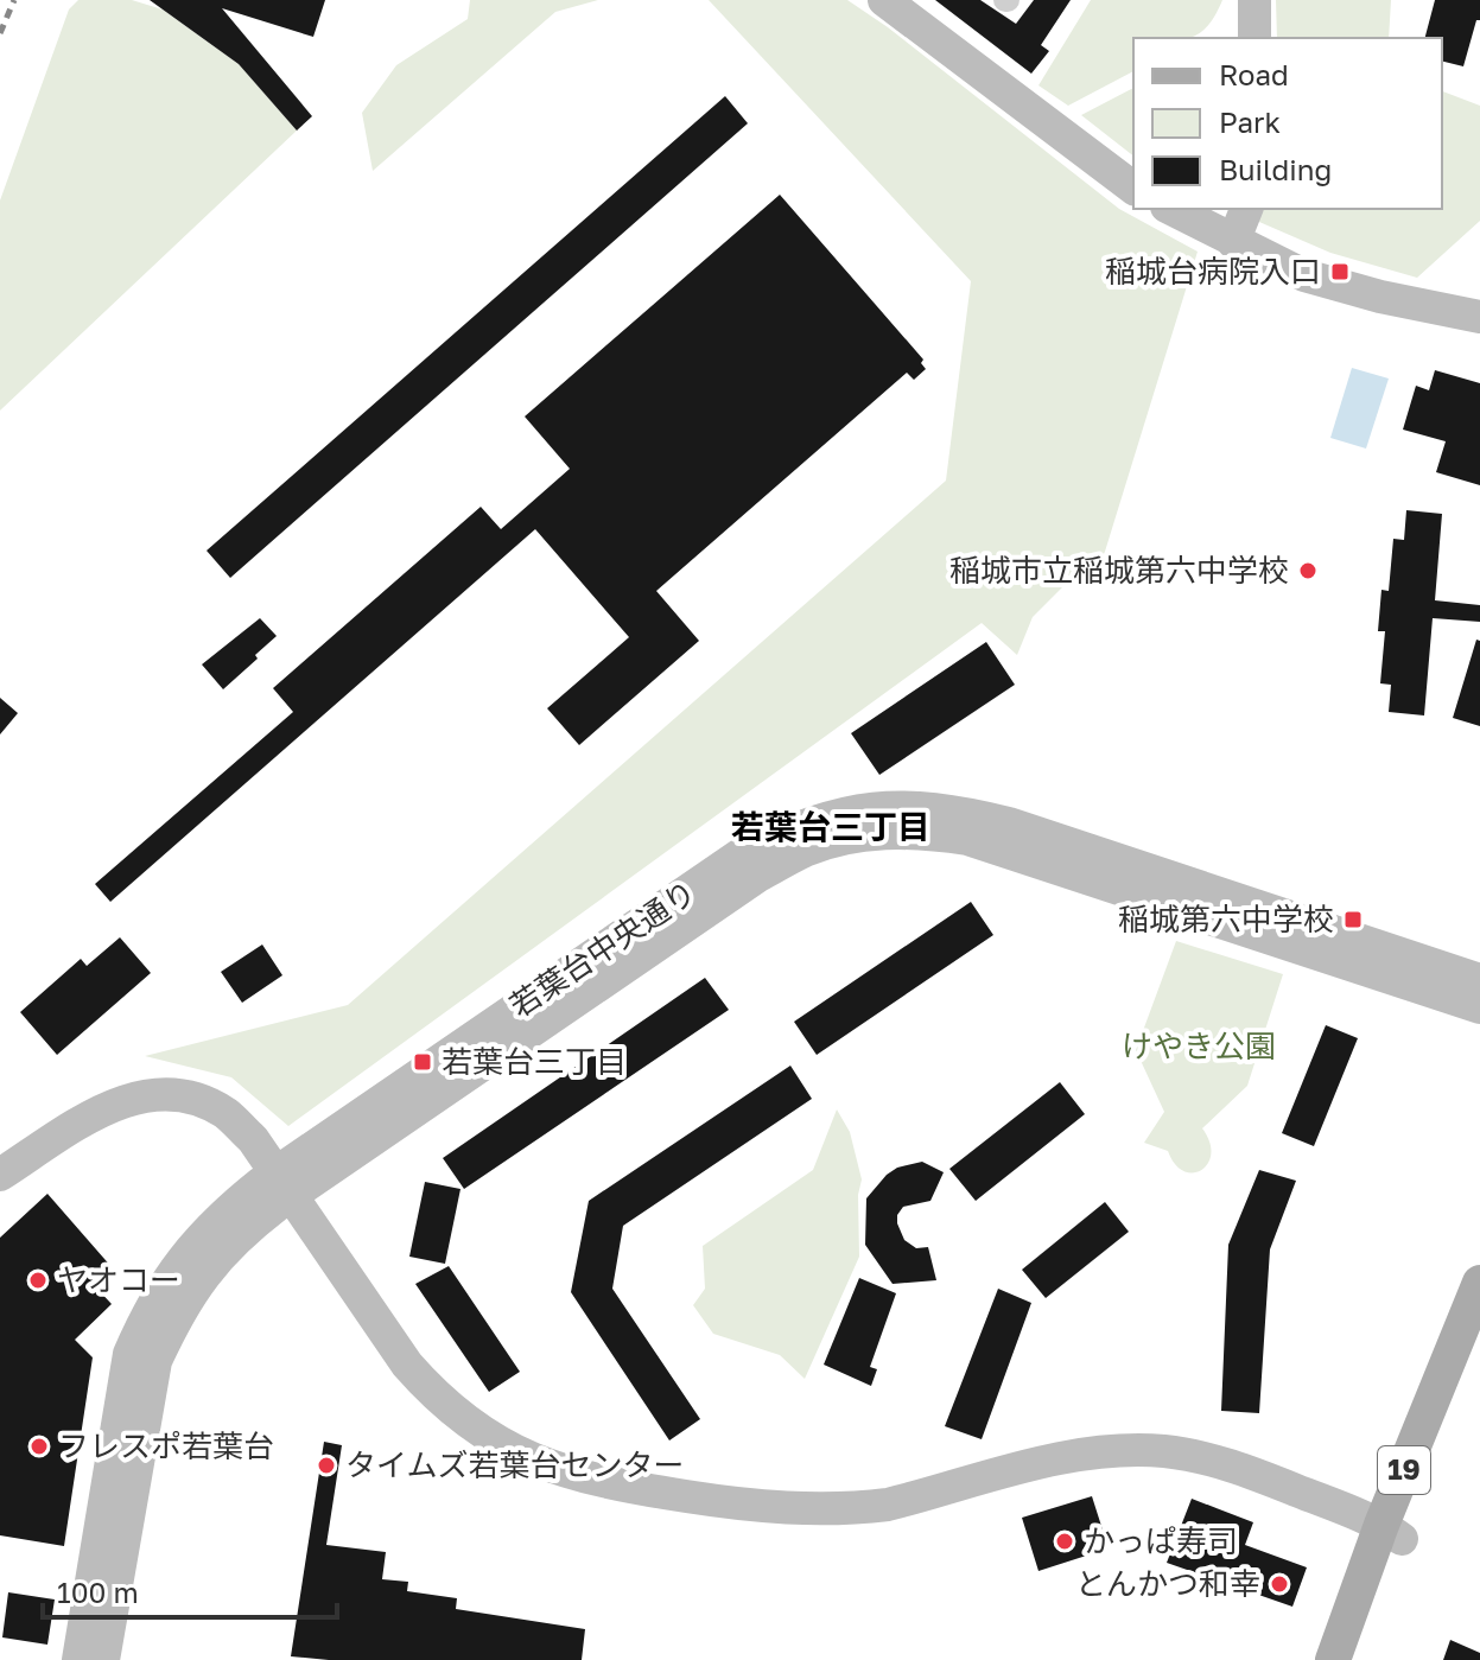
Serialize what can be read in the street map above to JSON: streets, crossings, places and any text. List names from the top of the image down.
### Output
{
  "streets": {
    "main road": ["19"],
    "street": ["若葉台中央通り"]
  },
  "districts": ["若葉台三丁目"],
  "parks": ["けやき公園"],
  "places": {
    "transit": ["稲城台病院入口", "稲城第六中学校", "若葉台三丁目"],
    "other": [
      "稲城市立稲城第六中学校",
      "ヤオコー",
      "フレスポ若葉台",
      "タイムズ若葉台センター",
      "かっぱ寿司",
      "とんかつ和幸"
    ]
  },
  "legend": ["Road", "Park", "Building"],
  "scale_bar": "100 m"
}
